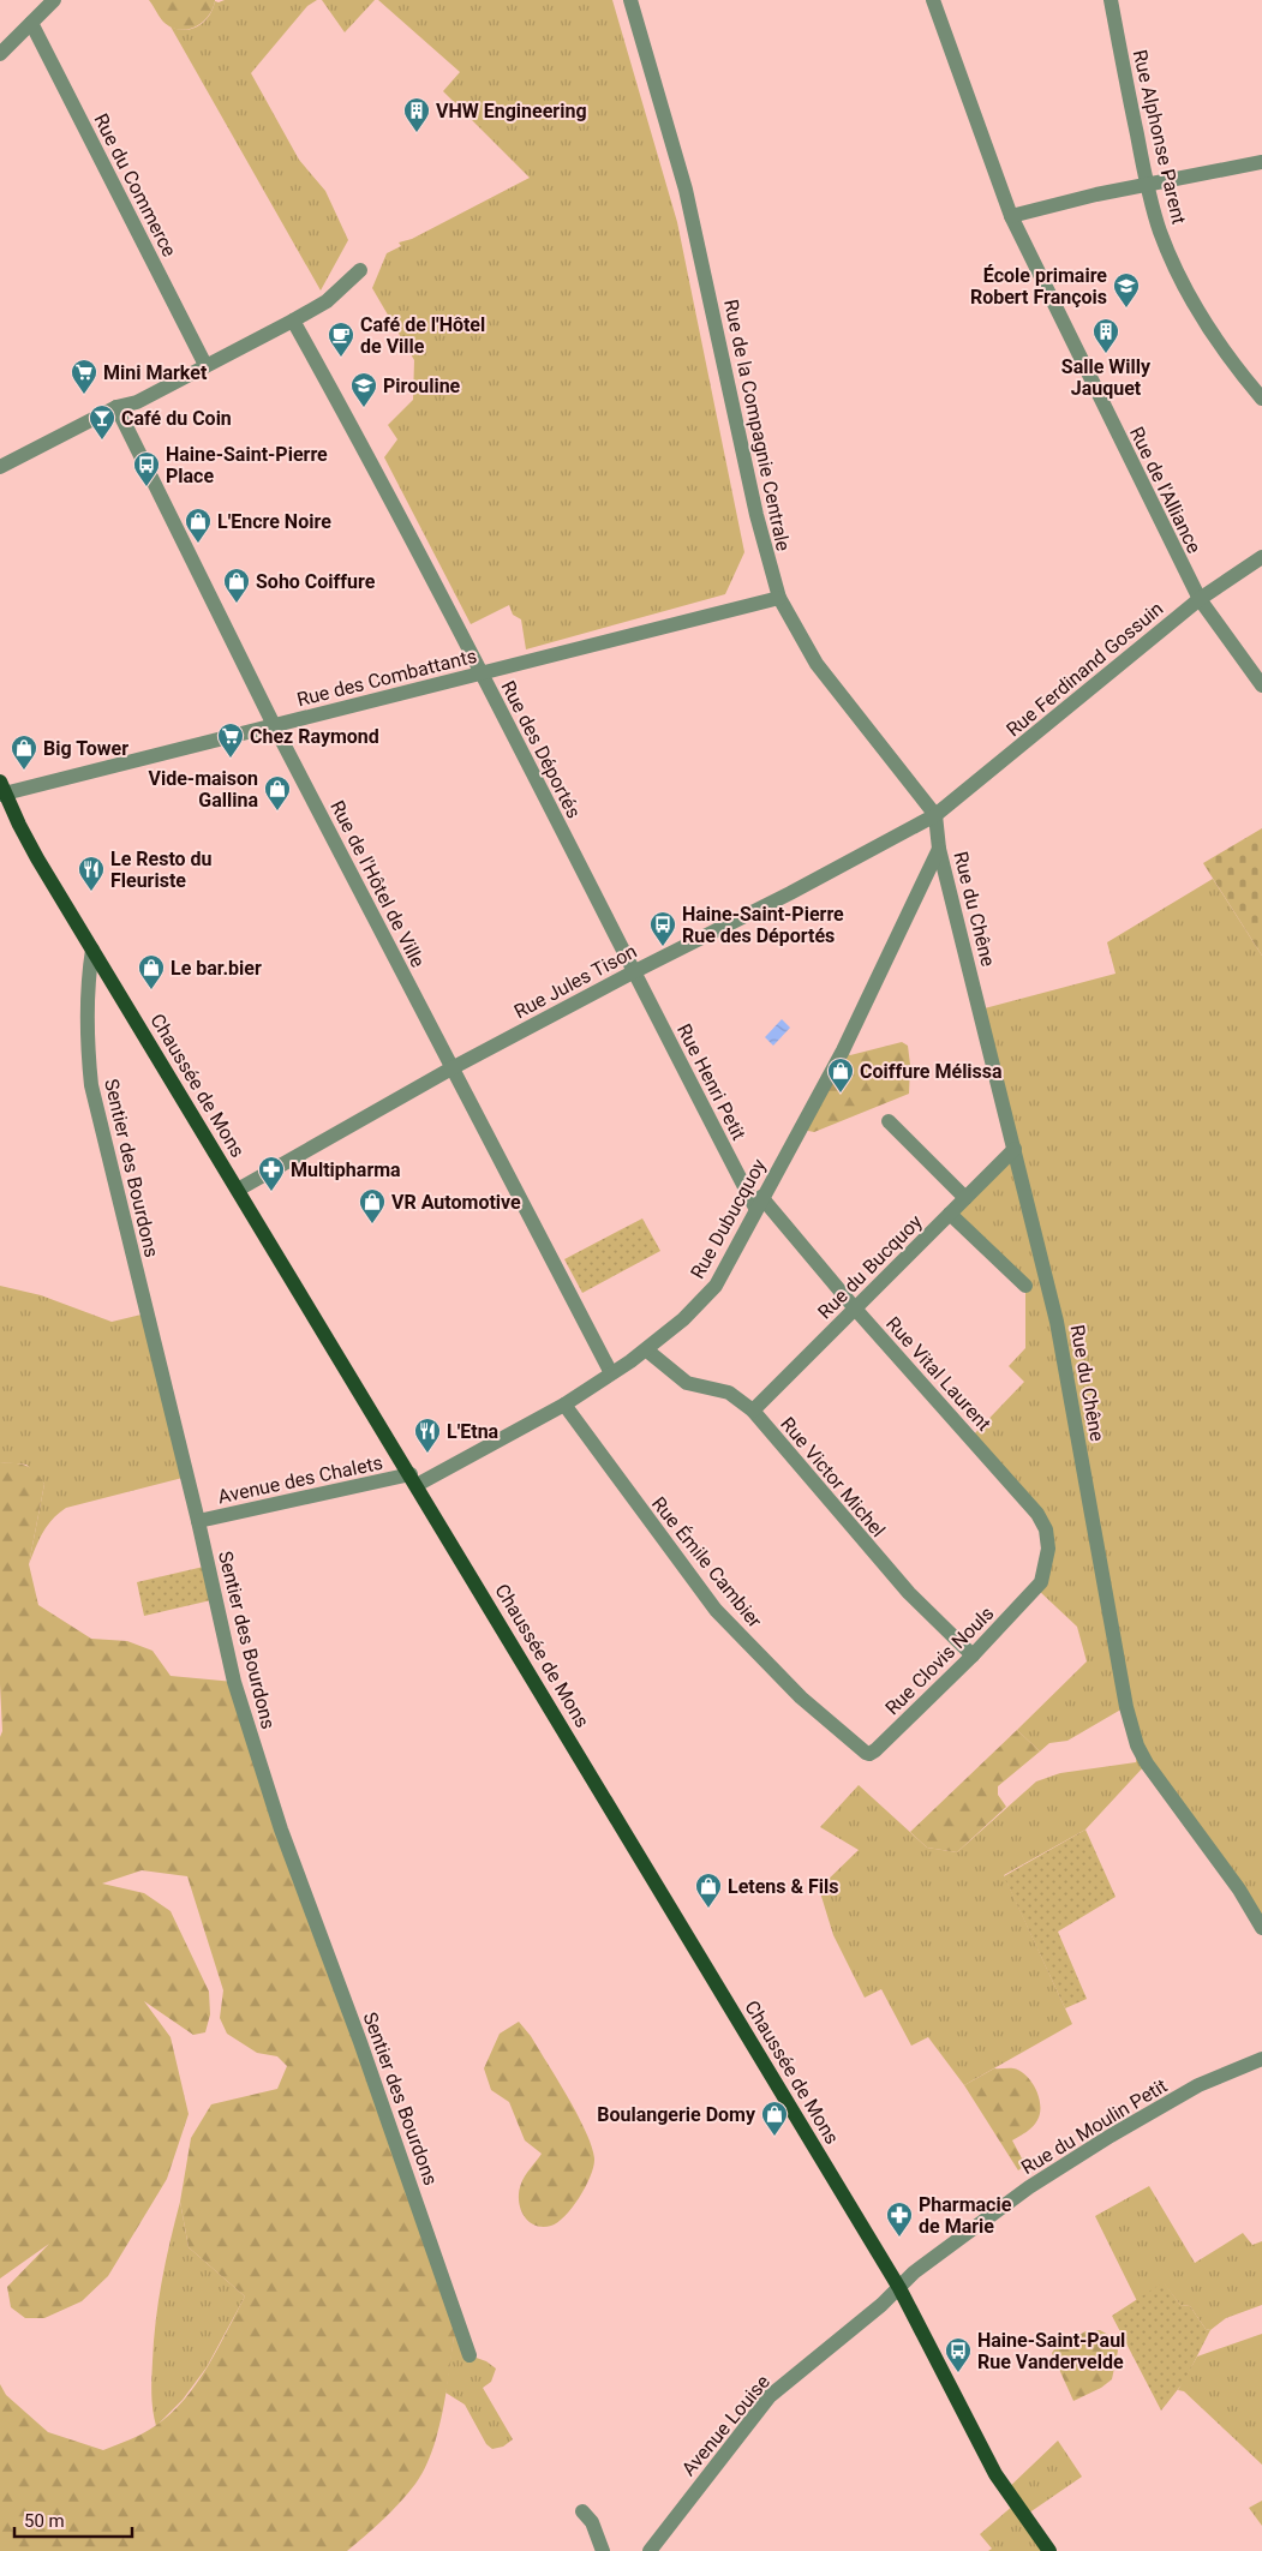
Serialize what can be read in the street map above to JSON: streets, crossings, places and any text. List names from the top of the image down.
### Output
{
  "streets": {
    "main road": ["Chaussée de Mons"],
    "street": [
      "Rue Alphonse Parent",
      "Rue du Commerce",
      "Rue de la Compagnie Centrale",
      "Rue de l'Alliance",
      "Rue Ferdinand Gossuin",
      "Rue des Combattants",
      "Rue des Déportés",
      "Rue de l'Hôtel de Ville",
      "Rue du Chêne",
      "Rue Jules Tison",
      "Rue Henri Petit",
      "Sentier des Bourdons",
      "Rue Dubucquoy",
      "Rue du Bucquoy",
      "Rue Vital Laurent",
      "Rue Victor Michel",
      "Avenue des Chalets",
      "Rue Émile Cambier",
      "Rue Clovis Nouls",
      "Rue du Moulin Petit",
      "Avenue Louise"
    ]
  },
  "crossings": [
    ["Rue de la Compagnie Centrale", "Rue Ferdinand Gossuin"],
    ["Rue de la Compagnie Centrale", "Rue des Combattants"],
    ["Rue de la Compagnie Centrale", "Rue du Chêne"],
    ["Rue de la Compagnie Centrale", "Rue Jules Tison"],
    ["Rue de l'Alliance", "Rue Ferdinand Gossuin"],
    ["Rue Ferdinand Gossuin", "Rue du Chêne"],
    ["Rue Ferdinand Gossuin", "Rue Jules Tison"],
    ["Rue des Combattants", "Rue des Déportés"],
    ["Rue des Combattants", "Rue de l'Hôtel de Ville"],
    ["Rue des Combattants", "Chaussée de Mons"],
    ["Rue des Déportés", "Rue Jules Tison"],
    ["Rue des Déportés", "Rue Henri Petit"],
    ["Rue de l'Hôtel de Ville", "Rue Jules Tison"],
    ["Rue de l'Hôtel de Ville", "Rue Dubucquoy"],
    ["Rue du Chêne", "Rue Jules Tison"],
    ["Rue du Chêne", "Rue Dubucquoy"],
    ["Rue du Chêne", "Rue du Bucquoy"],
    ["Rue Jules Tison", "Rue Henri Petit"],
    ["Rue Jules Tison", "Chaussée de Mons"],
    ["Rue Henri Petit", "Rue Dubucquoy"],
    ["Rue Henri Petit", "Rue Vital Laurent"],
    ["Chaussée de Mons", "Sentier des Bourdons"],
    ["Chaussée de Mons", "Rue Dubucquoy"],
    ["Chaussée de Mons", "Avenue des Chalets"],
    ["Chaussée de Mons", "Rue du Moulin Petit"],
    ["Chaussée de Mons", "Avenue Louise"],
    ["Sentier des Bourdons", "Avenue des Chalets"],
    ["Rue Dubucquoy", "Rue Vital Laurent"],
    ["Rue Dubucquoy", "Rue Victor Michel"],
    ["Rue Dubucquoy", "Avenue des Chalets"],
    ["Rue Dubucquoy", "Rue Émile Cambier"],
    ["Rue du Bucquoy", "Rue Vital Laurent"],
    ["Rue du Bucquoy", "Rue Victor Michel"],
    ["Rue Vital Laurent", "Rue Clovis Nouls"],
    ["Rue Victor Michel", "Rue Clovis Nouls"],
    ["Rue Émile Cambier", "Rue Clovis Nouls"],
    ["Rue du Moulin Petit", "Avenue Louise"]
  ],
  "places": {
    "building": ["VHW Engineering", "Salle Willy Jauquet"],
    "school or university": ["École primaire Robert François", "Pirouline"],
    "cafe": ["Café de l'Hôtel de Ville"],
    "supermarket": ["Mini Market", "Chez Raymond"],
    "bar": ["Café du Coin"],
    "bus stop": ["Haine-Saint-Pierre Place", "Haine-Saint-Pierre Rue des Déportés", "Haine-Saint-Paul Rue Vandervelde"],
    "shop": [
      "L'Encre Noire",
      "Soho Coiffure",
      "Big Tower",
      "Vide-maison Gallina",
      "Le bar.bier",
      "Coiffure Mélissa",
      "VR Automotive",
      "Letens & Fils",
      "Boulangerie Domy"
    ],
    "restaurant": ["Le Resto du Fleuriste", "L'Etna"],
    "pharmacy": ["Multipharma", "Pharmacie de Marie"]
  },
  "scale_bar": "50 m"
}
